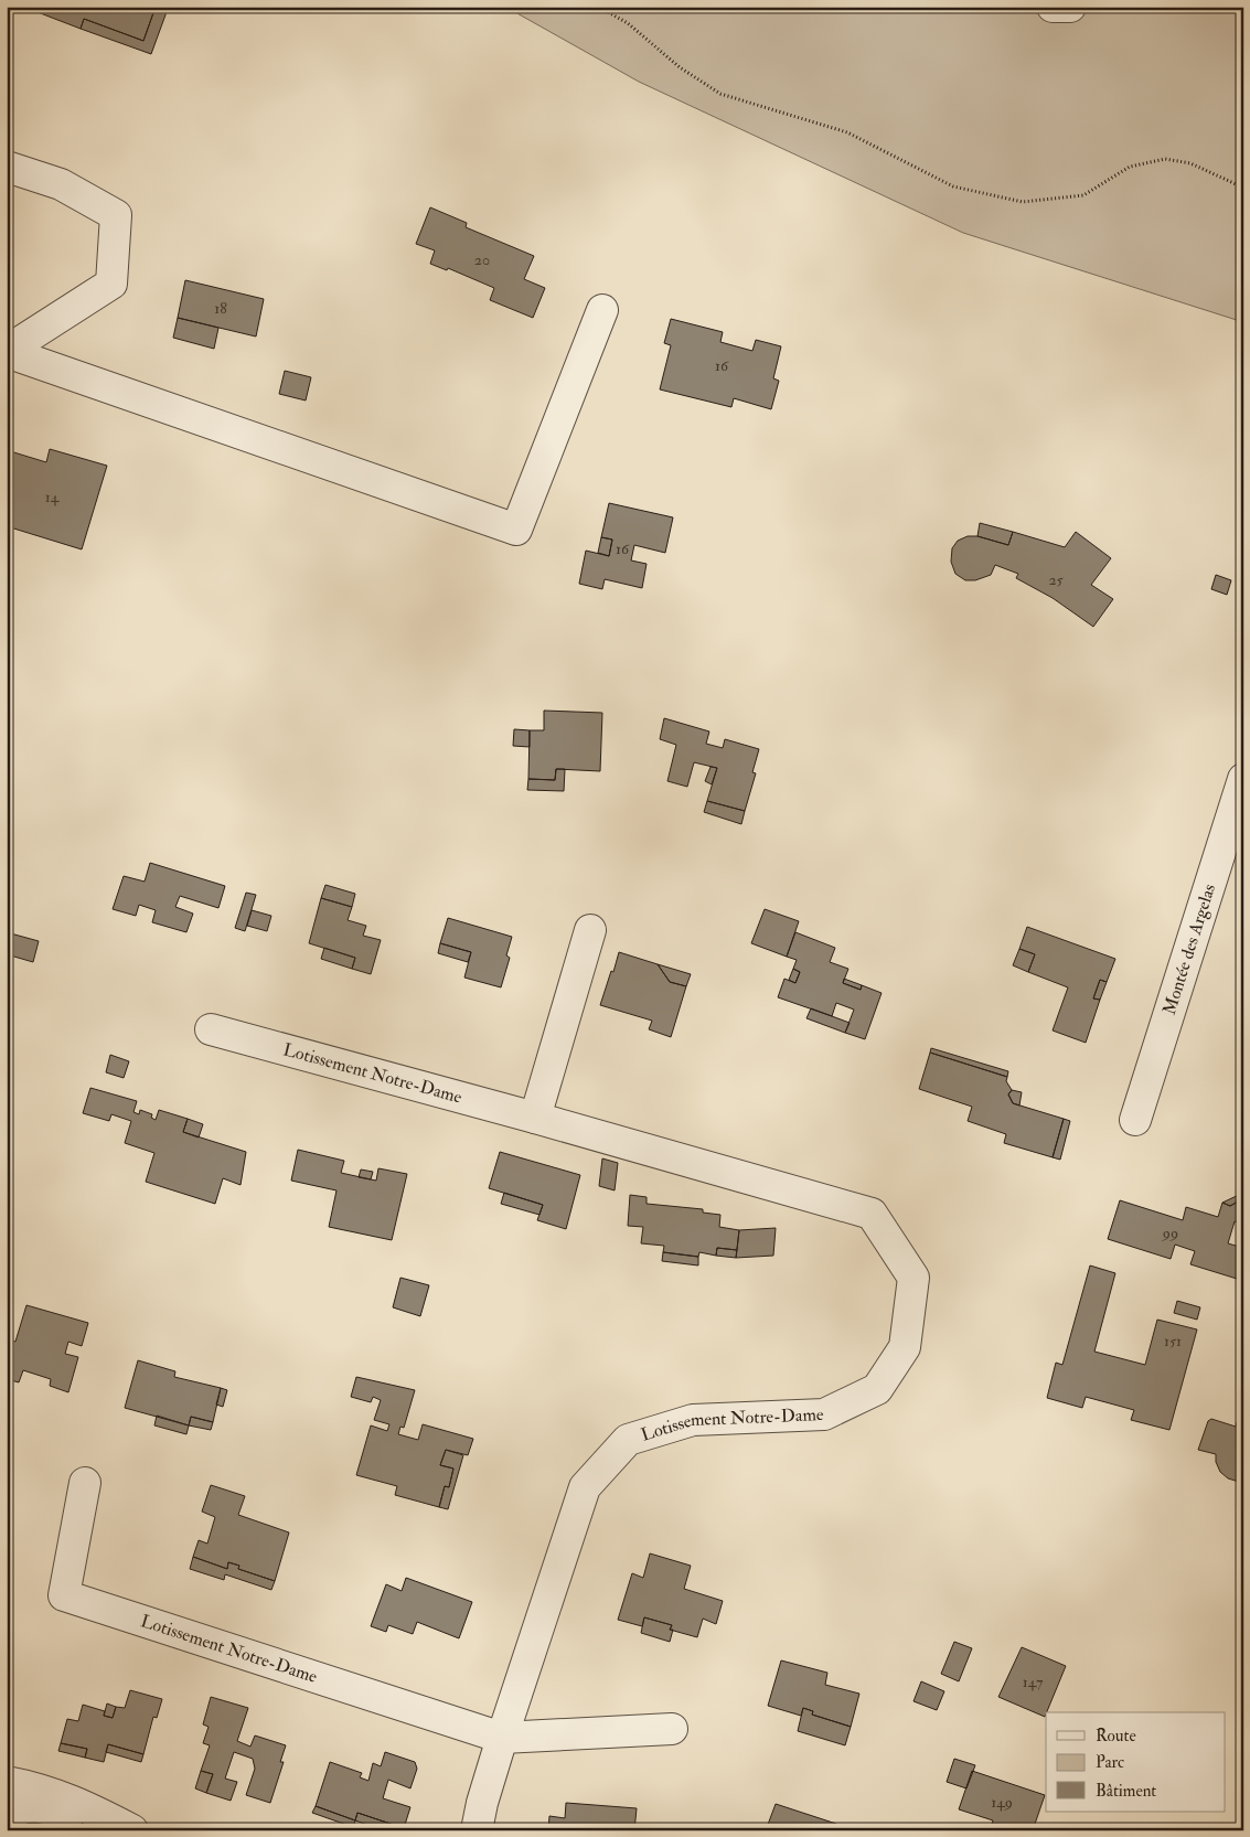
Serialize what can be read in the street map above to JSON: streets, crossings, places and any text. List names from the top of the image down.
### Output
{
  "streets": {
    "street": ["Montée des Argelas", "Lotissement Notre-Dame"]
  },
  "house_numbers": [
    "20",
    "18",
    "16",
    "14",
    "16",
    "25",
    "99",
    "151",
    "147",
    "149"
  ],
  "legend": ["Route", "Parc", "Bâtiment"]
}
